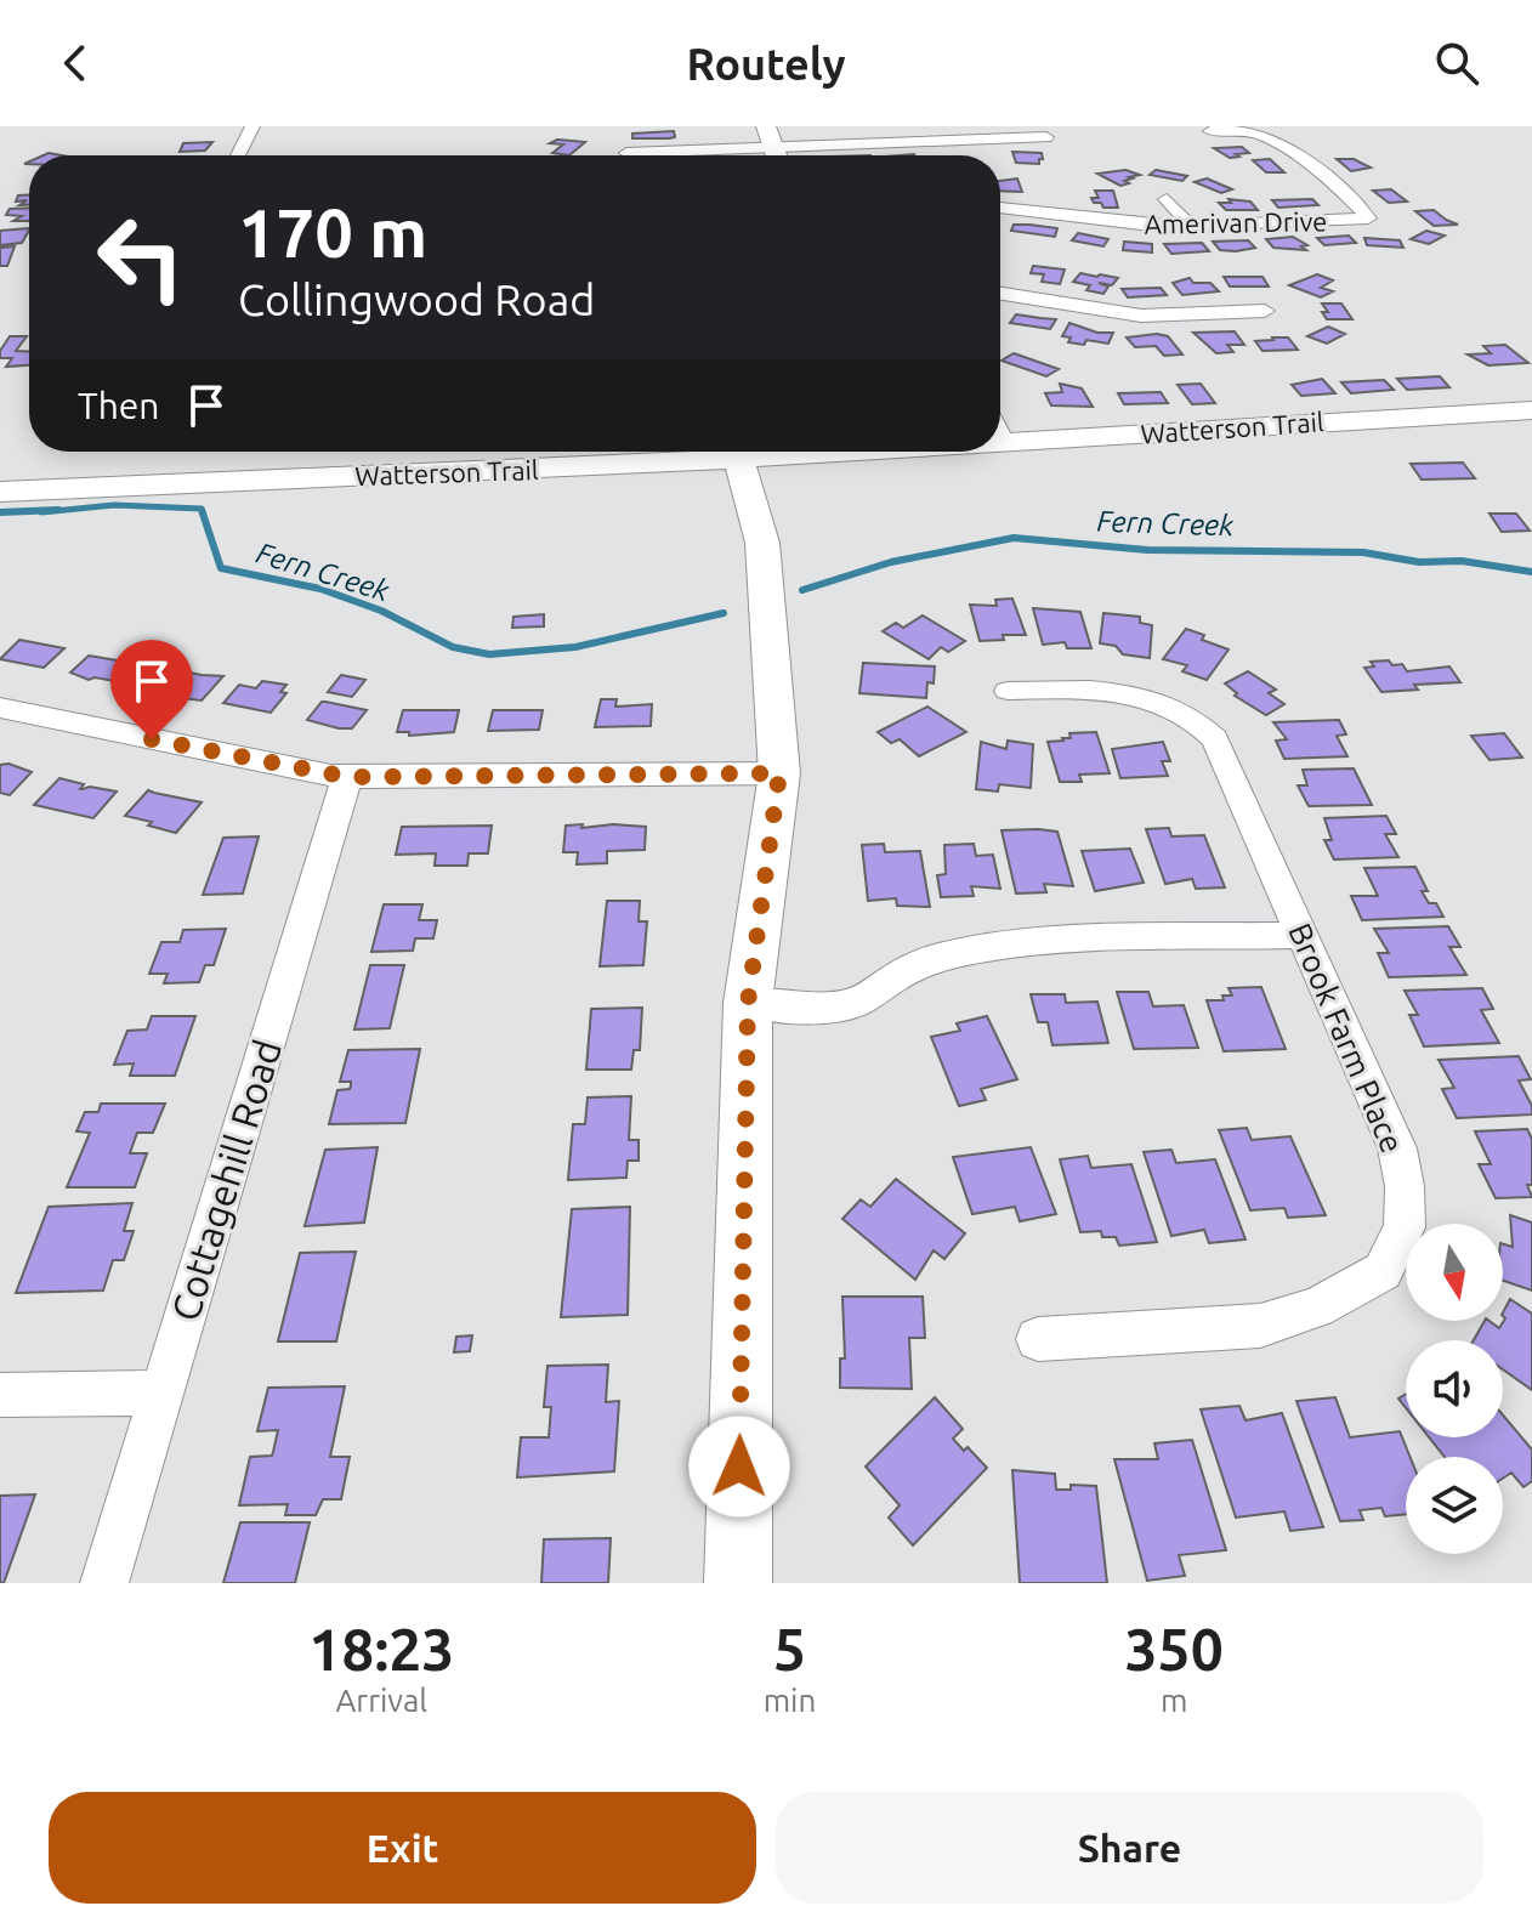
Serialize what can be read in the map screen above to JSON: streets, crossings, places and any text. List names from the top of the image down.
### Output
{
  "streets": {
    "main road": ["Watterson Trail"],
    "street": ["Amerivan Drive", "Brook Farm Place", "Cottagehill Road"]
  },
  "water": ["Fern Creek"],
  "north": "bottom",
  "page": {
    "header": "Routely",
    "turn": ["170 m", "Collingwood Road"],
    "then": "Then",
    "eta": [
      "18:23",
      "Arrival",
      "5",
      "min",
      "350",
      "m"
    ],
    "buttons": ["Exit", "Share"]
  }
}
